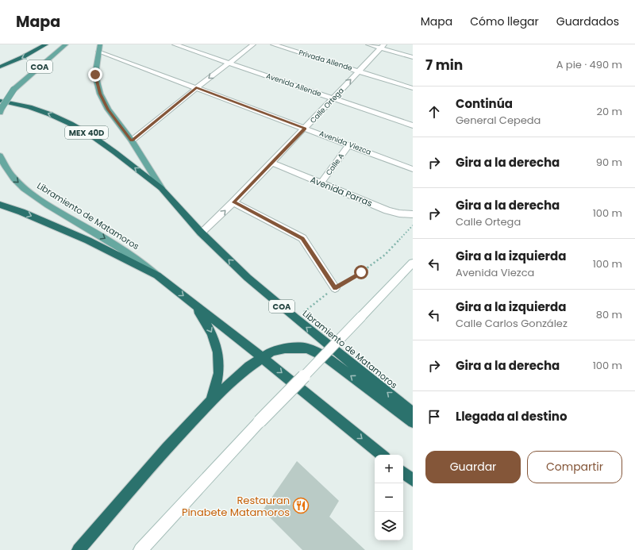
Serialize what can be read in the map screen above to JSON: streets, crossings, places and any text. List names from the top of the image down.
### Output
{
  "streets": {
    "highway": ["COA", "MEX 40D", "Libramiento de Matamoros"],
    "street": [
      "Privada Allende",
      "Avenida Allende",
      "Calle Ortega",
      "Avenida Viezca",
      "Calle A",
      "Avenida Parras"
    ]
  },
  "crossings": [
    ["Privada Allende", "Calle Ortega"],
    ["COA", "MEX 40D"],
    ["Avenida Allende", "Calle Ortega"],
    ["Calle Ortega", "Avenida Viezca"],
    ["Calle Ortega", "Avenida Parras"],
    ["Calle Ortega", "Libramiento de Matamoros"],
    ["MEX 40D", "Libramiento de Matamoros"],
    ["Avenida Viezca", "Calle A"],
    ["Avenida Viezca", "Libramiento de Matamoros"],
    ["Calle A", "Avenida Parras"]
  ],
  "places": {
    "restaurant": ["Restauran Pinabete Matamoros"]
  },
  "page": {
    "header": "Mapa",
    "nav": ["Mapa", "Cómo llegar", "Guardados"],
    "heading": ["7 min", "A pie · 490 m"],
    "list": [
      ["Continúa", "General Cepeda", "20 m"],
      ["Gira a la derecha", "90 m"],
      ["Gira a la derecha", "Calle Ortega", "100 m"],
      ["Gira a la izquierda", "Avenida Viezca", "100 m"],
      ["Gira a la izquierda", "Calle Carlos González", "80 m"],
      ["Gira a la derecha", "100 m"],
      "Llegada al destino"
    ],
    "buttons": ["Guardar", "Compartir"],
    "map_buttons": ["+", "−"]
  }
}
